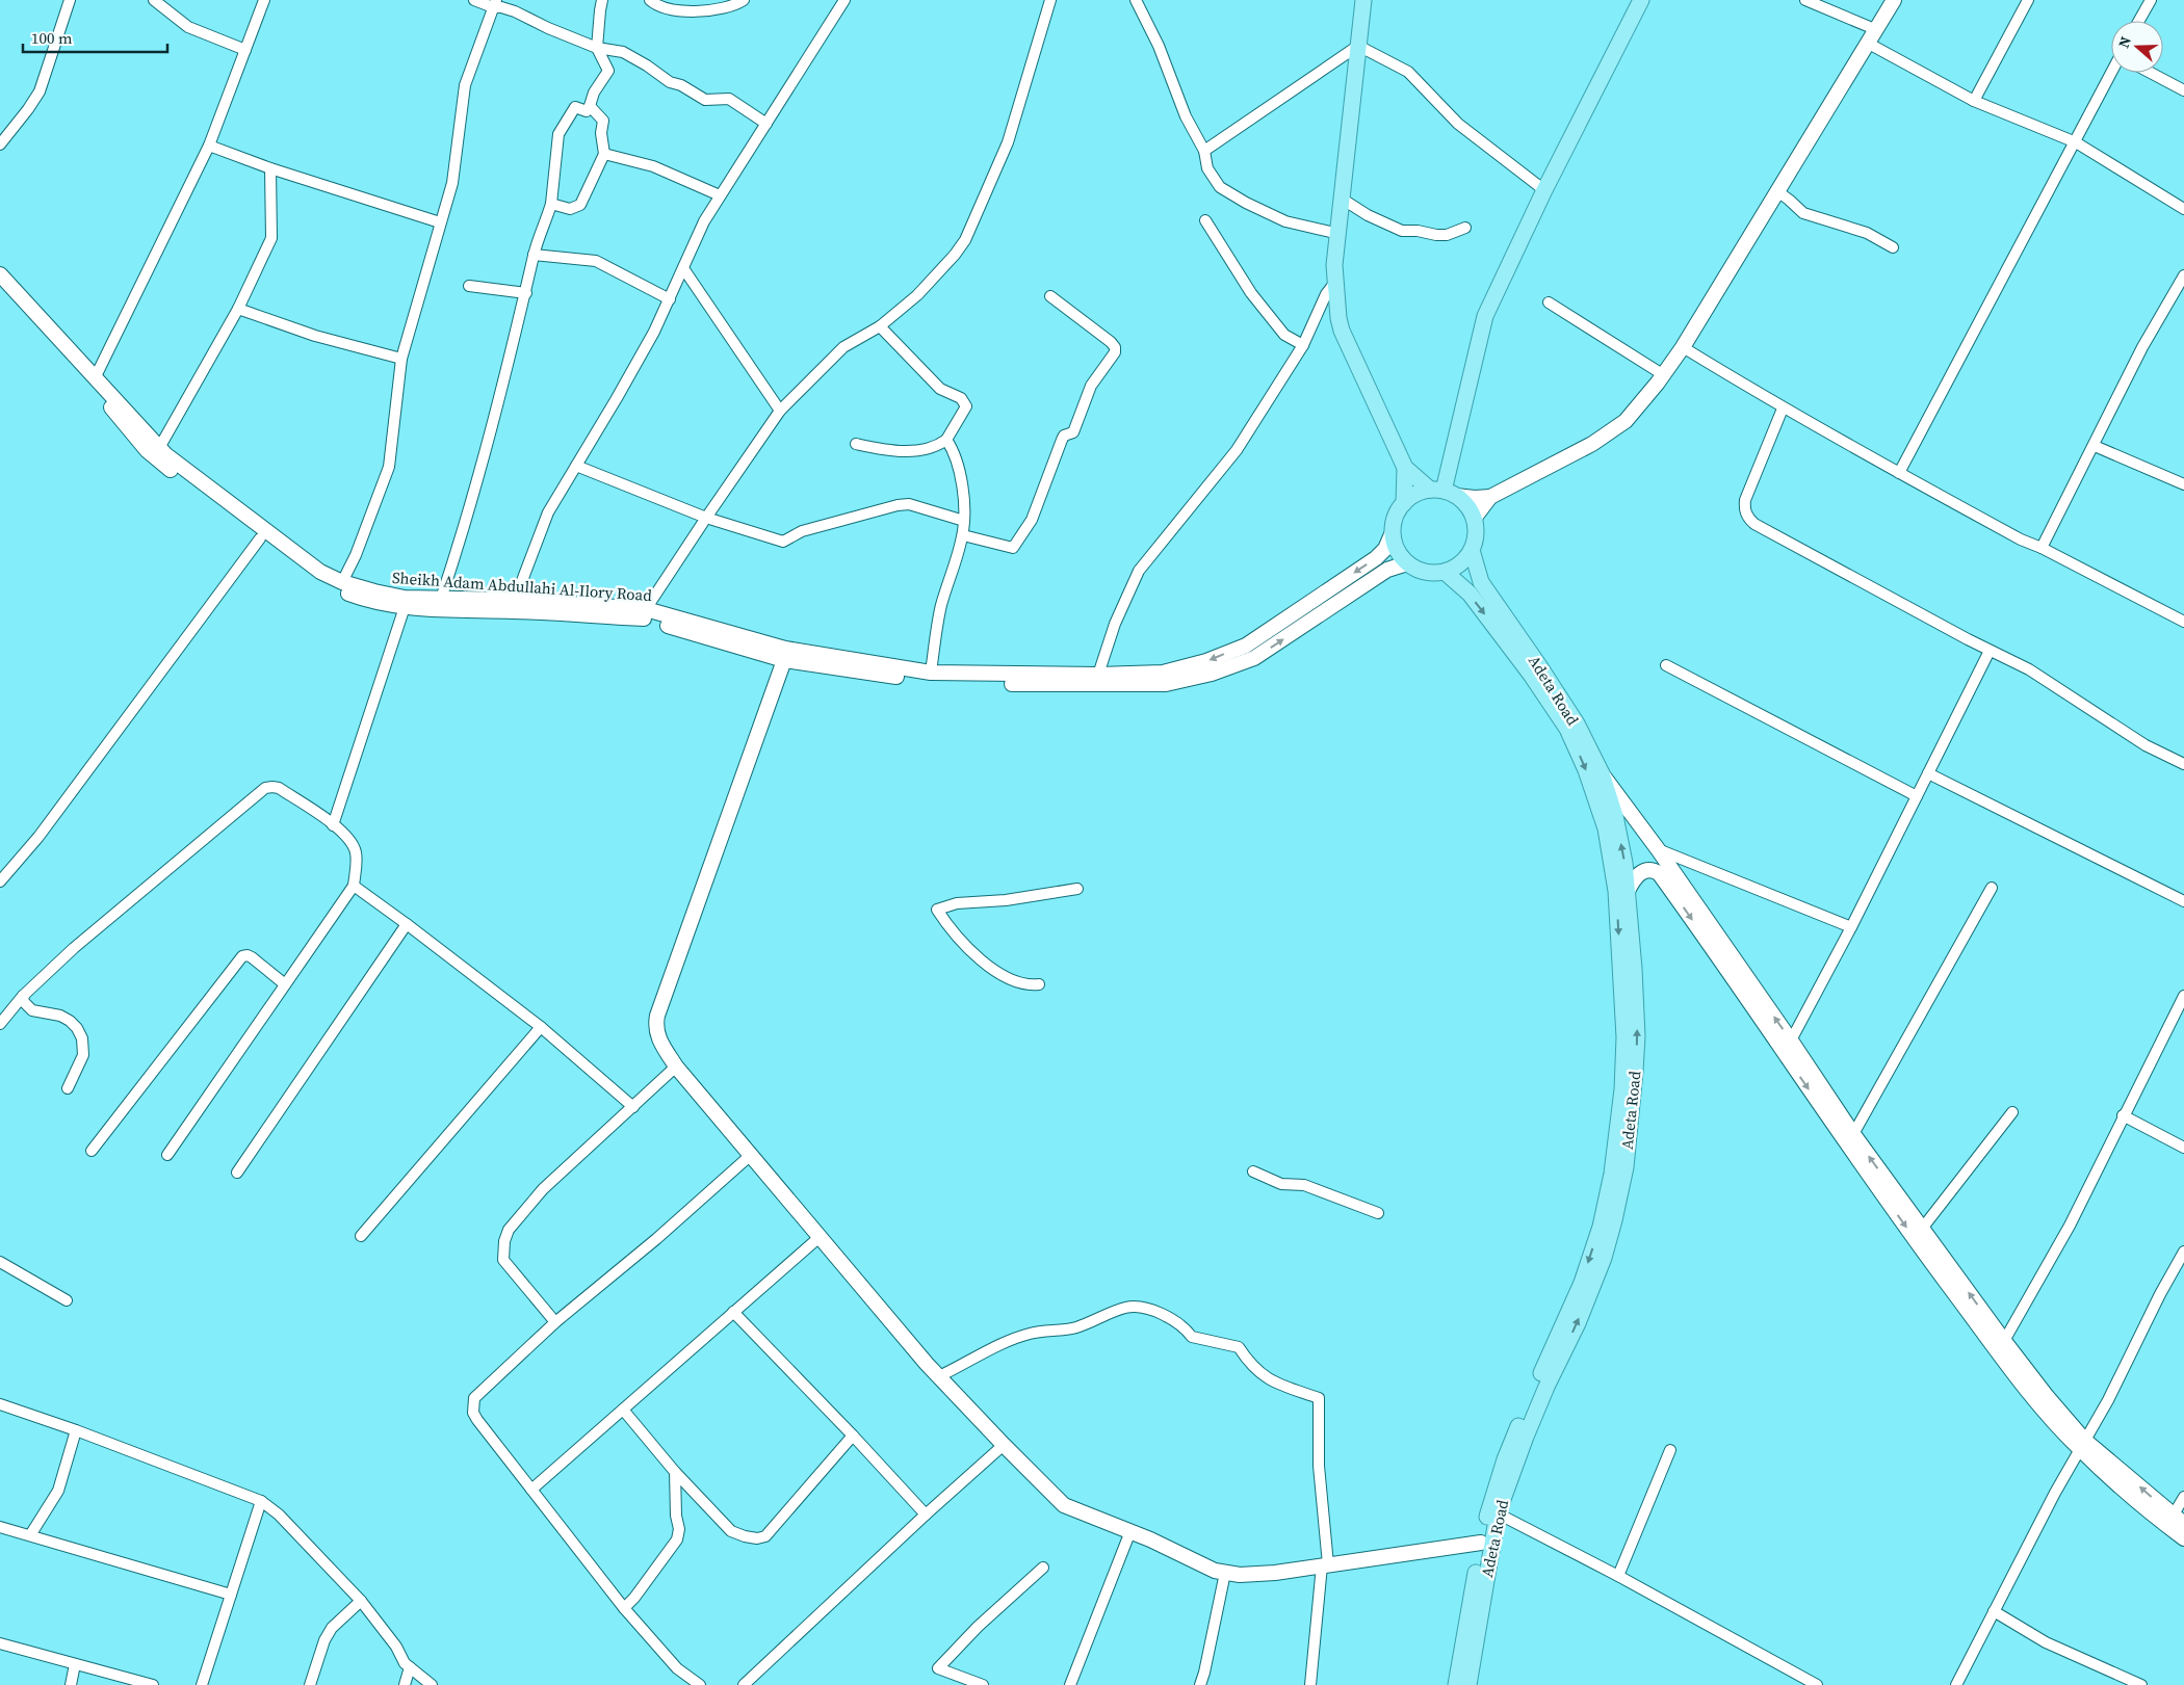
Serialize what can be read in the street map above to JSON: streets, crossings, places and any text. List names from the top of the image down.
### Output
{
  "streets": {
    "main road": ["Adeta Road"],
    "street": ["Sheikh Adam Abdullahi Al-Ilory Road"]
  },
  "crossings": [
    ["Sheikh Adam Abdullahi Al-Ilory Road", "Adeta Road"]
  ],
  "scale_bar": "100 m",
  "north": "left"
}
